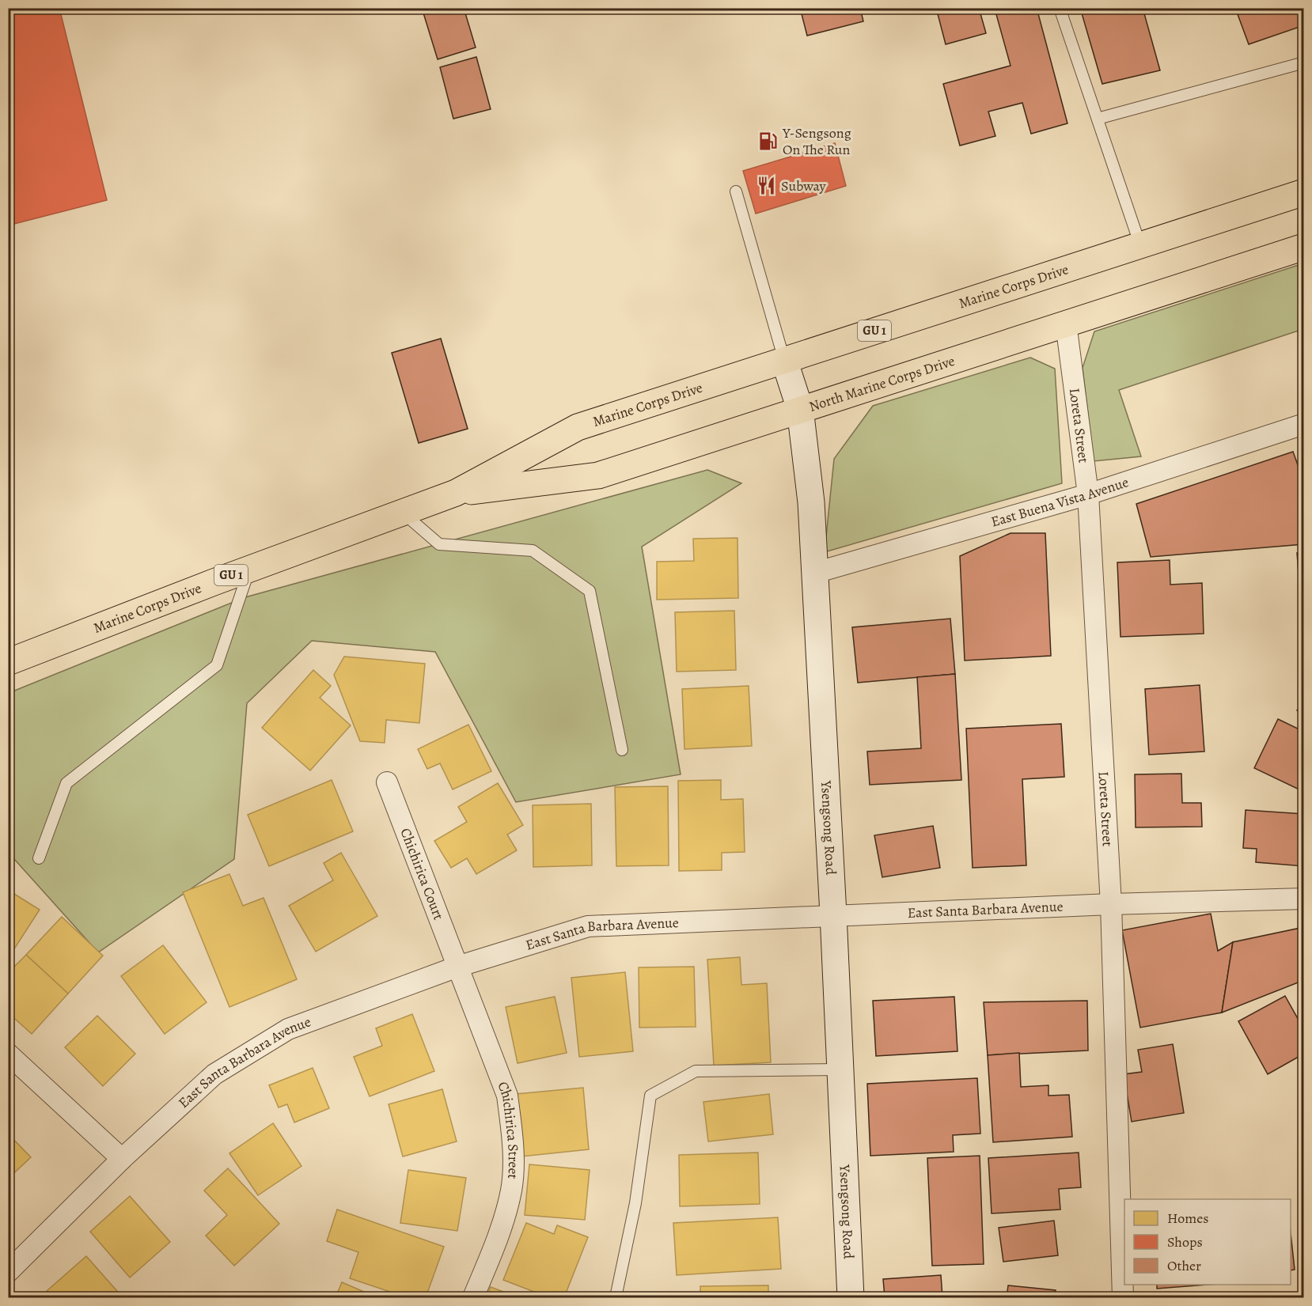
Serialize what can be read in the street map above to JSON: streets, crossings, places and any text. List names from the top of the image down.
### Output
{
  "streets": {
    "main road": [
      "Marine Corps Drive",
      "GU 1",
      "North Marine Corps Drive",
      "Ysengsong Road"
    ],
    "street": [
      "Loreta Street",
      "East Buena Vista Avenue",
      "Chichirica Court",
      "East Santa Barbara Avenue",
      "Chichirica Street"
    ]
  },
  "crossings": [
    ["Marine Corps Drive", "North Marine Corps Drive"],
    ["Marine Corps Drive", "Ysengsong Road"],
    ["North Marine Corps Drive", "Loreta Street"],
    ["North Marine Corps Drive", "Ysengsong Road"],
    ["Loreta Street", "East Buena Vista Avenue"],
    ["Loreta Street", "East Santa Barbara Avenue"],
    ["East Buena Vista Avenue", "Ysengsong Road"],
    ["Ysengsong Road", "East Santa Barbara Avenue"],
    ["Chichirica Court", "East Santa Barbara Avenue"],
    ["Chichirica Court", "Chichirica Street"],
    ["East Santa Barbara Avenue", "Chichirica Street"]
  ],
  "places": {
    "fuel station": ["Y-Sengsong On The Run"],
    "restaurant": ["Subway"]
  },
  "legend": ["Homes", "Shops", "Other"]
}
